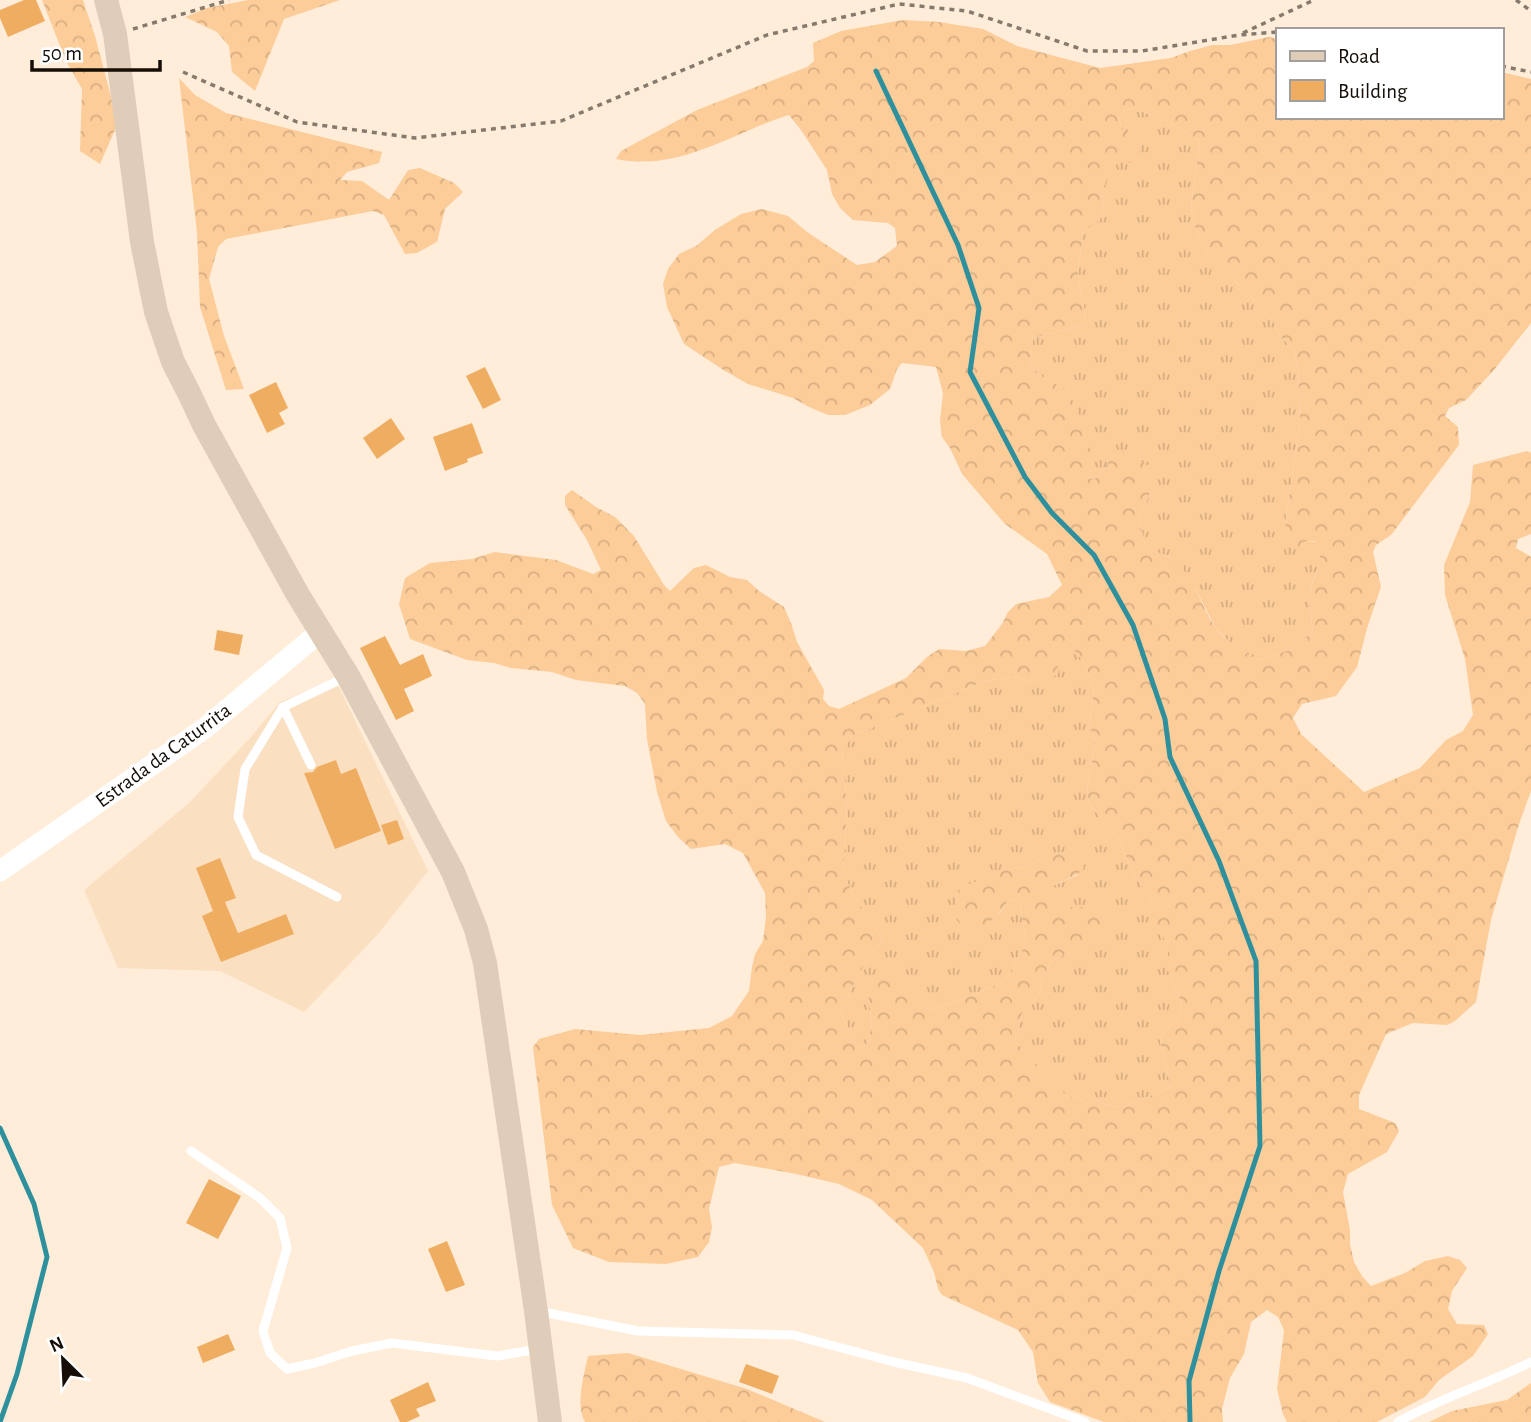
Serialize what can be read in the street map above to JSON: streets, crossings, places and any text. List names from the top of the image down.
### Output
{
  "streets": {
    "street": ["Estrada da Caturrita"]
  },
  "legend": ["Road", "Building"],
  "scale_bar": "50 m",
  "north": "top left"
}
